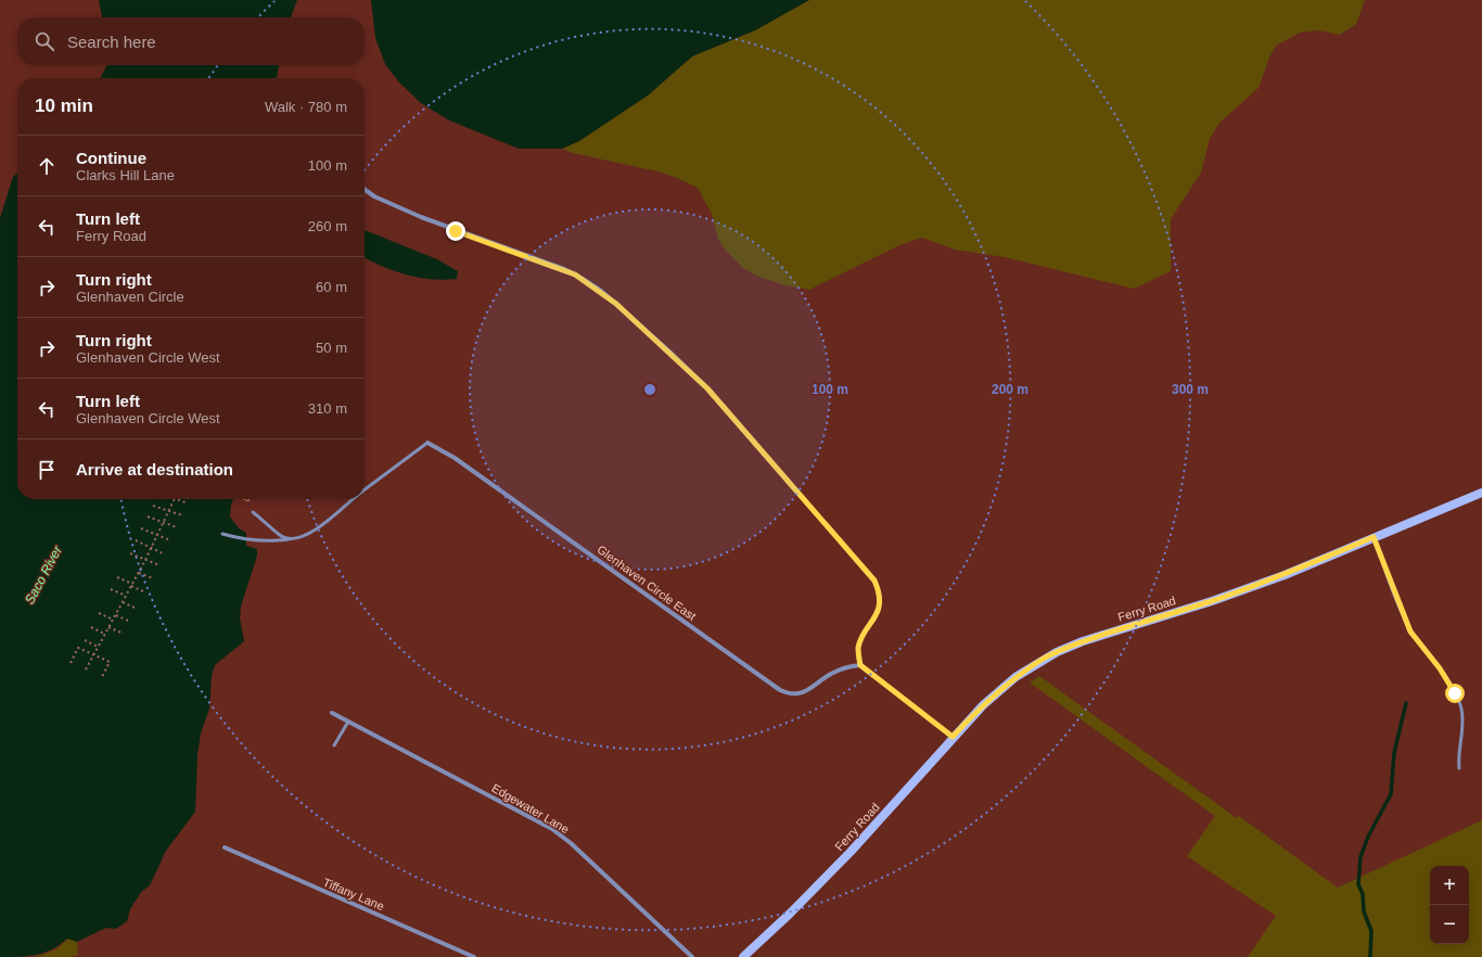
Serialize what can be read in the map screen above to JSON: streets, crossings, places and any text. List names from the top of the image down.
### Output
{
  "streets": {
    "main road": ["Ferry Road"],
    "street": ["Glenhaven Circle East", "Edgewater Lane", "Tiffany Lane"]
  },
  "water": ["Saco River"],
  "page": {
    "search": "Search here",
    "heading": ["10 min", "Walk · 780 m"],
    "list": [
      ["Continue", "Clarks Hill Lane", "100 m"],
      ["Turn left", "Ferry Road", "260 m"],
      ["Turn right", "Glenhaven Circle", "60 m"],
      ["Turn right", "Glenhaven Circle West", "50 m"],
      ["Turn left", "Glenhaven Circle West", "310 m"],
      "Arrive at destination"
    ],
    "map_buttons": ["+", "−"]
  },
  "rings": ["100 m", "200 m", "300 m"]
}
